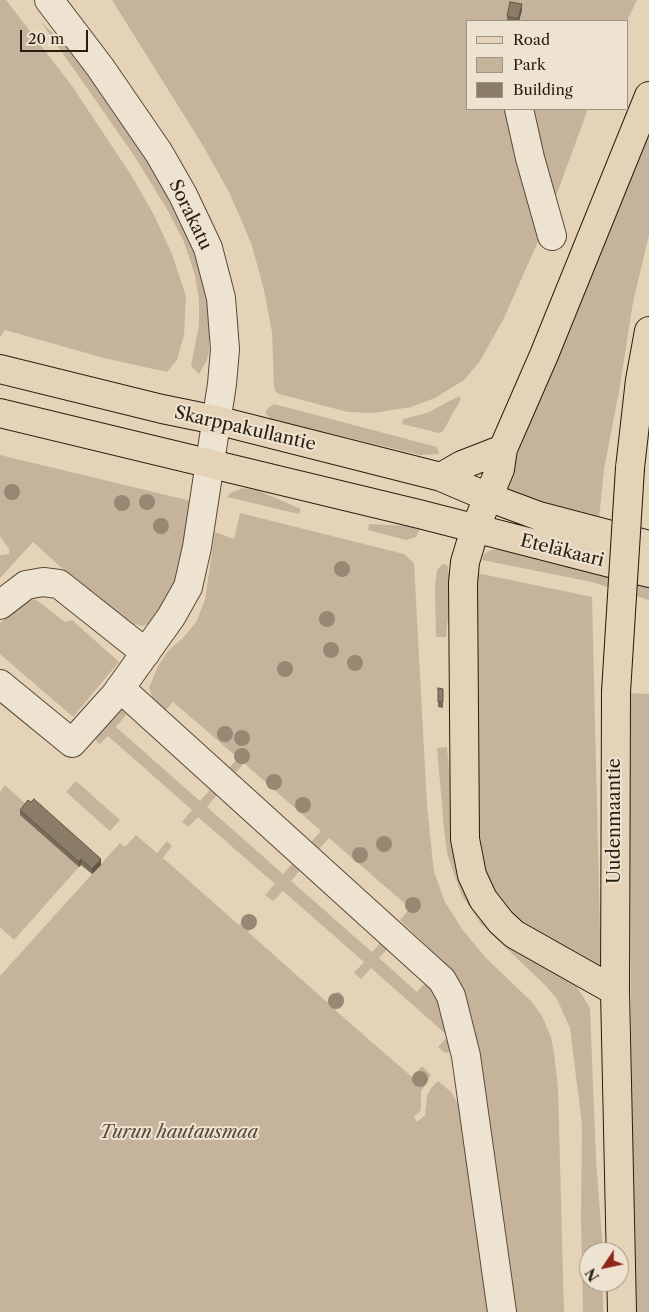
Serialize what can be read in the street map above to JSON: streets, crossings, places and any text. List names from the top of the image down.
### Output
{
  "streets": {
    "main road": ["Skarppakullantie", "Eteläkaari", "Uudenmaantie"],
    "street": ["Sorakatu"]
  },
  "crossings": [
    ["Sorakatu", "Skarppakullantie"],
    ["Skarppakullantie", "Eteläkaari"]
  ],
  "parks": ["Turun hautausmaa"],
  "legend": ["Road", "Park", "Building"],
  "scale_bar": "20 m",
  "north": "bottom left"
}
